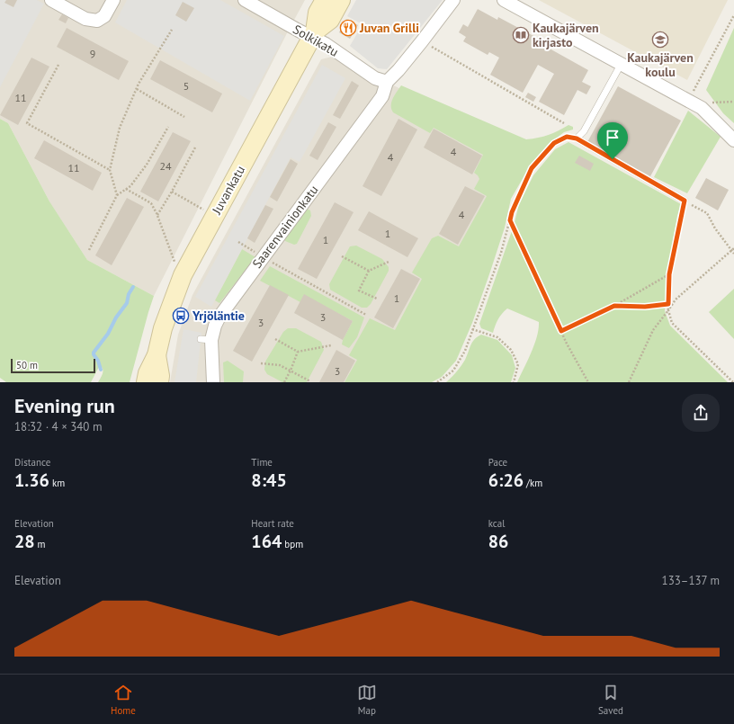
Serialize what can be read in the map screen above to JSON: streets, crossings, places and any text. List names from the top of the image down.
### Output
{
  "streets": {
    "main road": ["Juvankatu"],
    "street": ["Solkikatu", "Saarenvainionkatu"]
  },
  "crossings": [
    ["Solkikatu", "Juvankatu"],
    ["Solkikatu", "Saarenvainionkatu"]
  ],
  "places": {
    "restaurant": ["Juvan Grilli"],
    "library": ["Kaukajärven kirjasto"],
    "school or university": ["Kaukajärven koulu"],
    "bus stop": ["Yrjöläntie"]
  },
  "house_numbers": [
    "9",
    "5",
    "11",
    "4",
    "4",
    "24",
    "11",
    "4",
    "1",
    "1",
    "1",
    "3",
    "3",
    "3"
  ],
  "scale_bar": "50 m",
  "page": {
    "scale": "50 m",
    "heading": ["Evening run", "18:32 · 4 × 340 m"],
    "stats": [
      ["Distance", "1.36 km"],
      ["Time", "8:45"],
      ["Pace", "6:26 /km"],
      ["Elevation", "28 m"],
      ["Heart rate", "164 bpm"],
      ["kcal", "86"]
    ],
    "chart": ["Elevation", "133–137 m"],
    "tabs": ["Home", "Map", "Saved"]
  }
}
